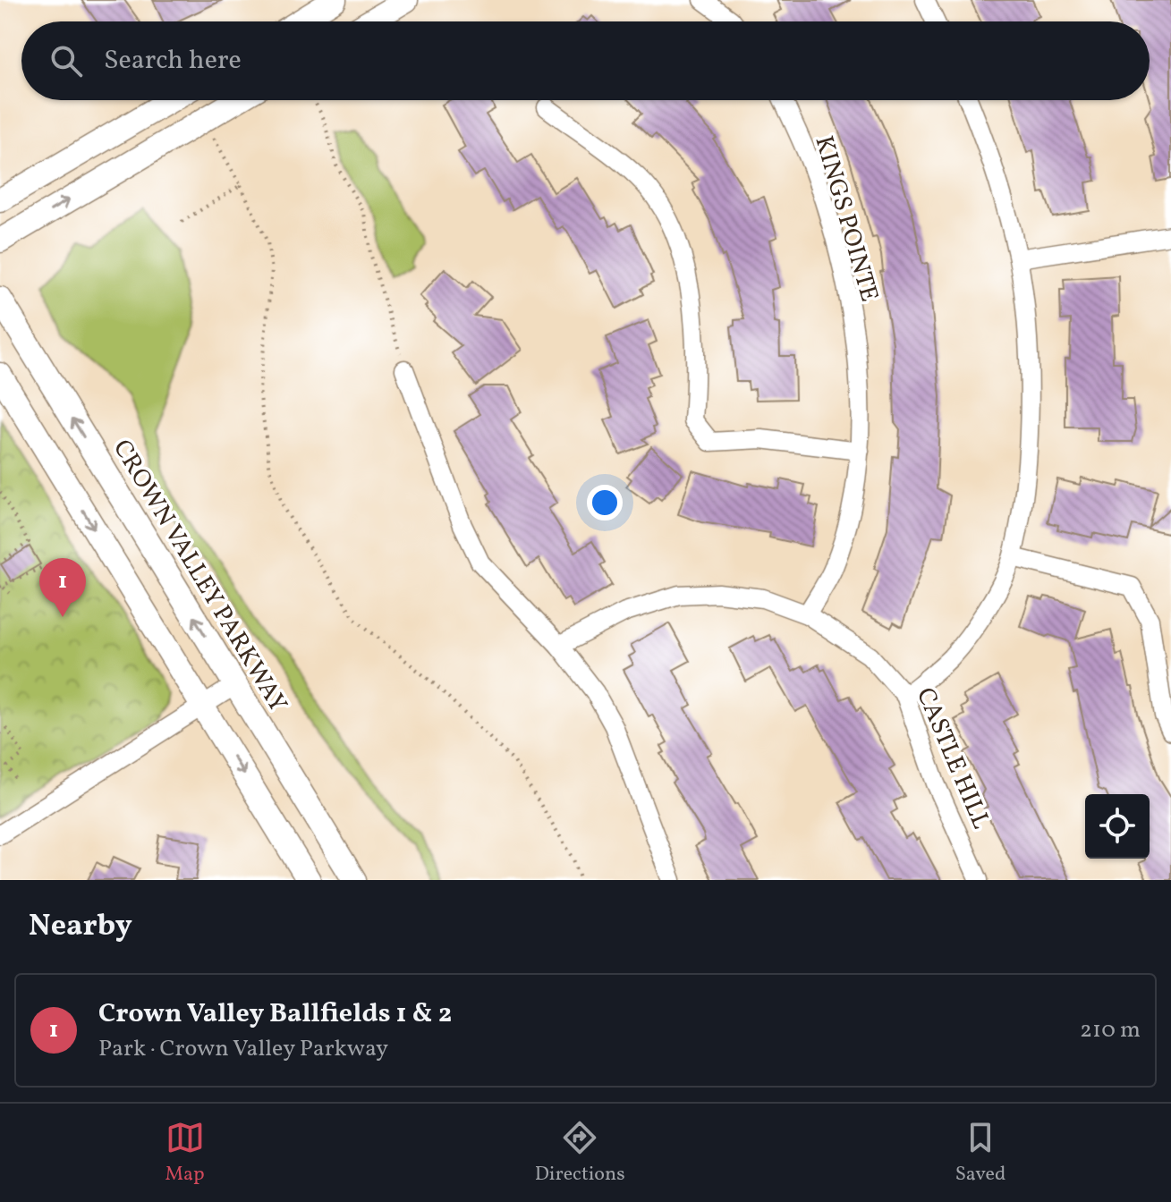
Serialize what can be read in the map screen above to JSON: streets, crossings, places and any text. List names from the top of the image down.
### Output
{
  "streets": {
    "main road": ["CROWN VALLEY PARKWAY"],
    "street": ["KINGS POINTE", "CASTLE HILL"]
  },
  "crossings": [
    ["KINGS POINTE", "CASTLE HILL"]
  ],
  "page": {
    "search": "Search here",
    "pins": "1",
    "heading": "Nearby",
    "list": [
      {
        "mark": "1",
        "name": "Crown Valley Ballfields 1 & 2",
        "note": "Park · Crown Valley Parkway",
        "value": "210 m"
      }
    ],
    "nav": ["Map", "Directions", "Saved"]
  }
}
